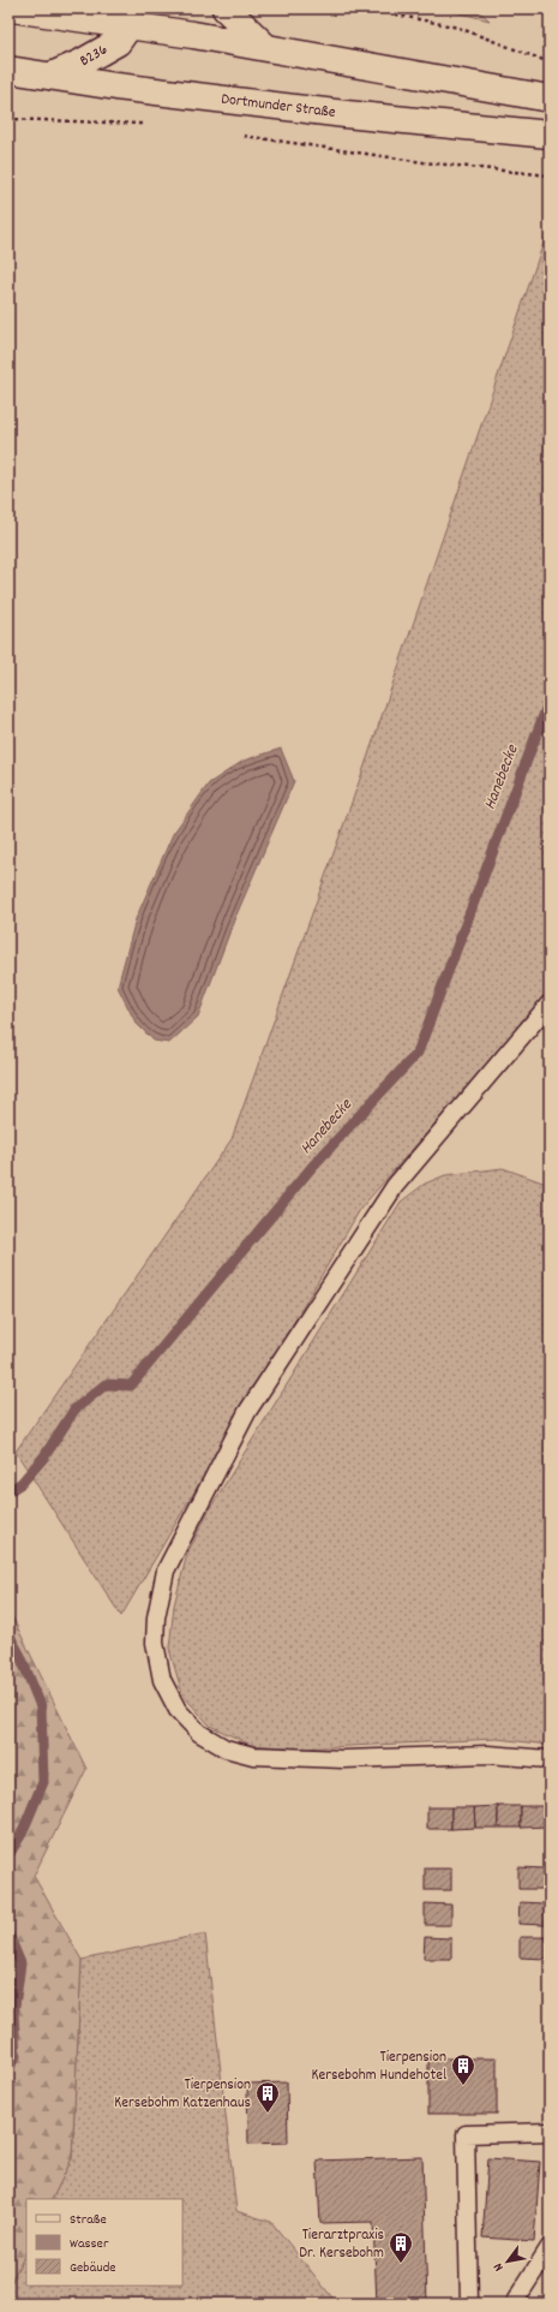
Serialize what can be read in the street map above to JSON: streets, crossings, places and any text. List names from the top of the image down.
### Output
{
  "streets": {
    "main road": ["B236", "Dortmunder Straße"]
  },
  "crossings": [
    ["B236", "Dortmunder Straße"]
  ],
  "water": ["Hanebecke"],
  "places": {
    "building": ["Tierpension Kersebohm Hundehotel", "Tierpension Kersebohm Katzenhaus", "Tierarztpraxis Dr. Kersebohm"]
  },
  "legend": ["Straße", "Wasser", "Gebäude"],
  "north": "bottom left"
}
